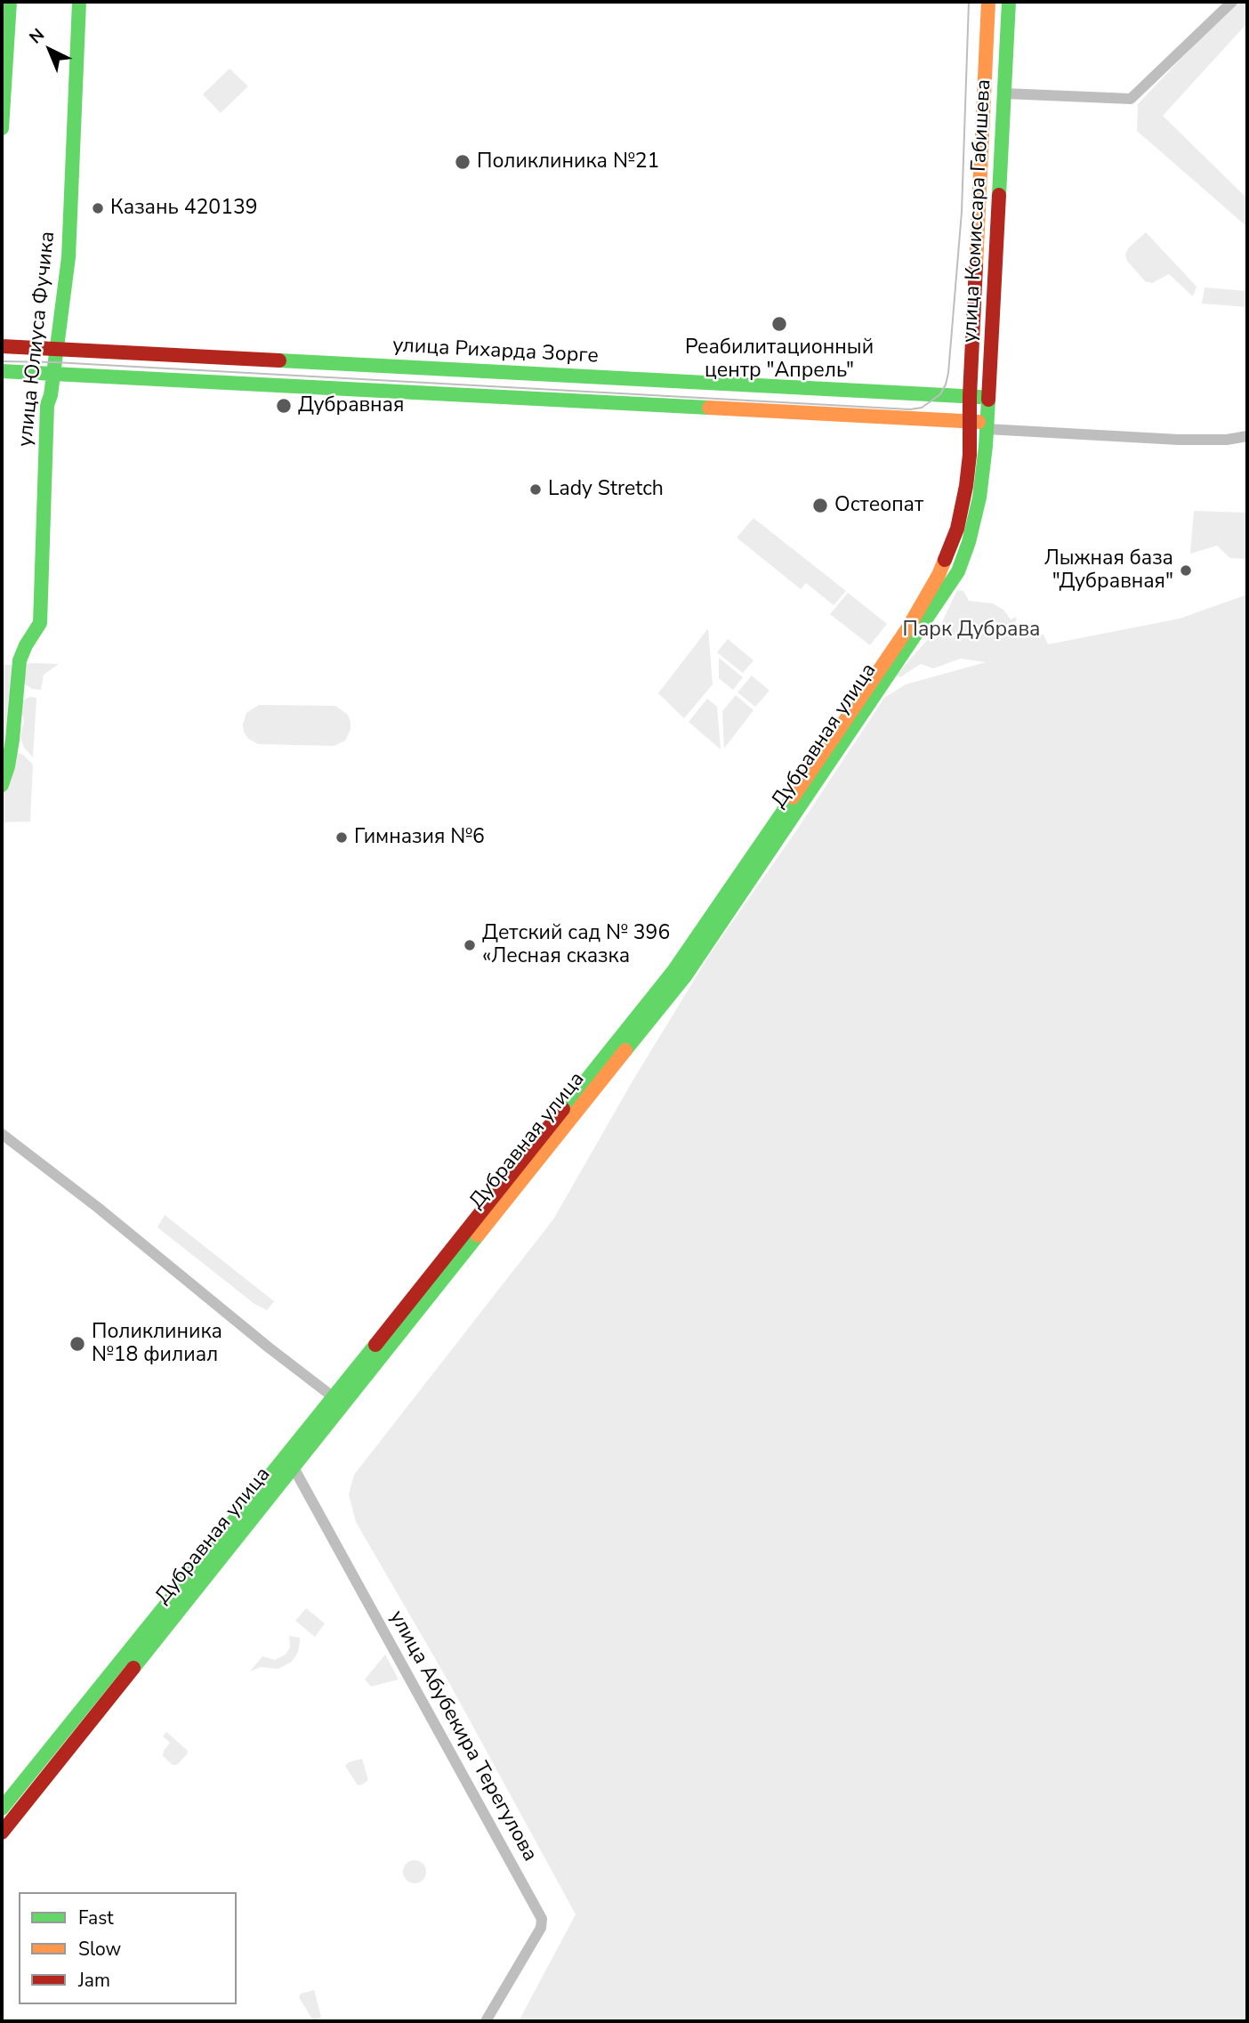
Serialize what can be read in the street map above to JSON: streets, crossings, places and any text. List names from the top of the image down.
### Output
{
  "streets": {
    "street": [
      "улица Комиссара Габишева",
      "улица Юлиуса Фучика",
      "улица Рихарда Зорге",
      "Дубравная улица",
      "улица Абубекира Терегулова"
    ]
  },
  "crossings": [
    ["улица Комиссара Габишева", "улица Рихарда Зорге"],
    ["улица Комиссара Габишева", "Дубравная улица"],
    ["улица Юлиуса Фучика", "улица Рихарда Зорге"],
    ["Дубравная улица", "улица Абубекира Терегулова"]
  ],
  "parks": ["Парк Дубрава"],
  "places": [
    "Поликлиника №21",
    "Казань 420139",
    "Реабилитационный центр \"Апрель\"",
    "Дубравная",
    "Lady Stretch",
    "Остеопат",
    "Лыжная база \"Дубравная\"",
    "Гимназия №6",
    "Детский сад № 396 «Лесная сказка",
    "Поликлиника №18 филиал"
  ],
  "legend": ["Fast", "Slow", "Jam"],
  "north": "top left"
}
